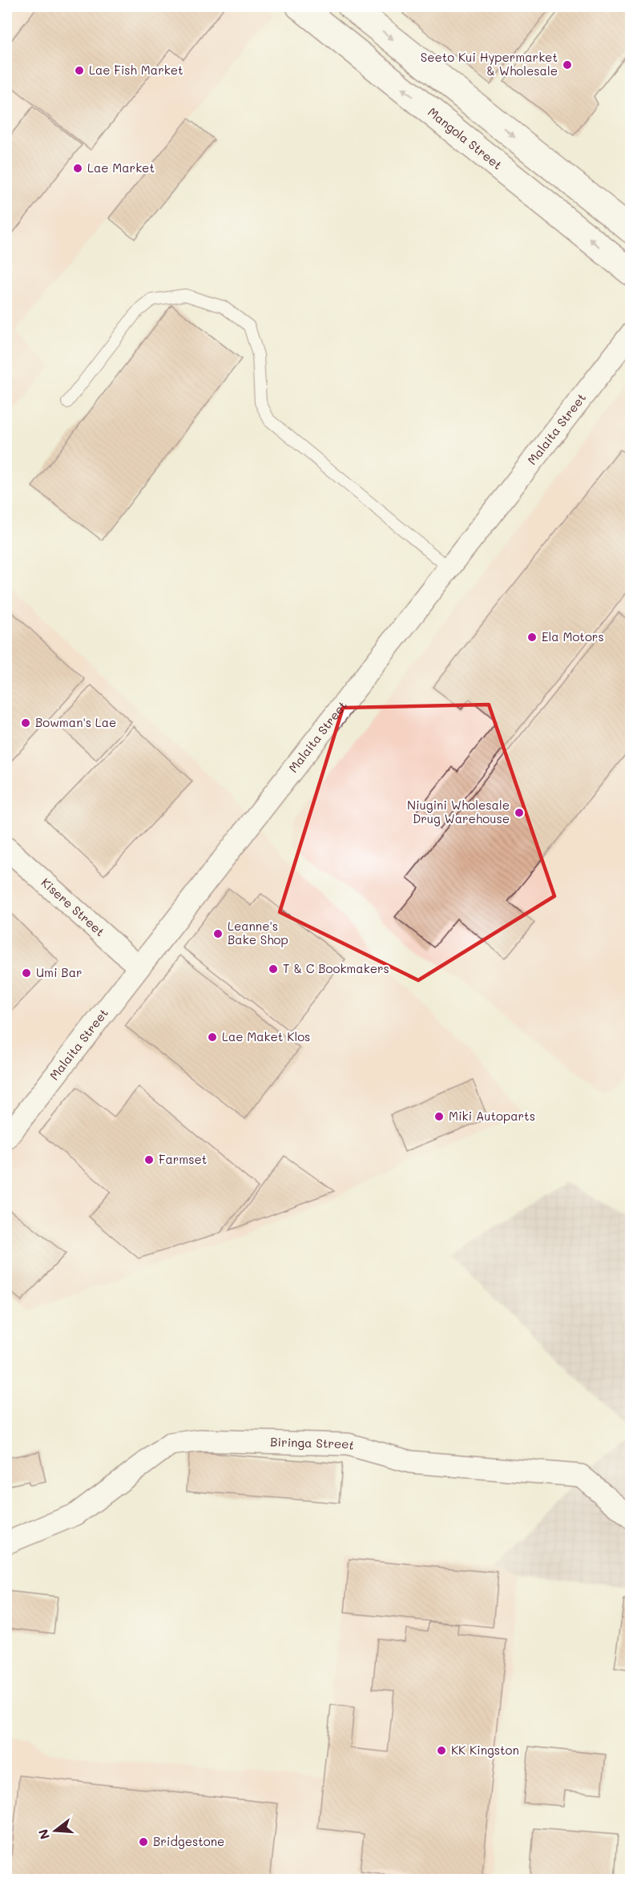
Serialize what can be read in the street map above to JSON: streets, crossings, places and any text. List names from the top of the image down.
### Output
{
  "streets": {
    "main road": ["Mangola Street"],
    "street": ["Malaita Street", "Kisere Street", "Biringa Street"]
  },
  "crossings": [
    ["Malaita Street", "Kisere Street"]
  ],
  "places": [
    "Seeto Kui Hypermarket & Wholesale",
    "Lae Fish Market",
    "Lae Market",
    "Ela Motors",
    "Bowman's Lae",
    "Niugini Wholesale Drug Warehouse",
    "Leanne's Bake Shop",
    "T & C Bookmakers",
    "Umi Bar",
    "Lae Maket Klos",
    "Miki Autoparts",
    "Farmset",
    "KK Kingston",
    "Bridgestone"
  ],
  "north": "left"
}
